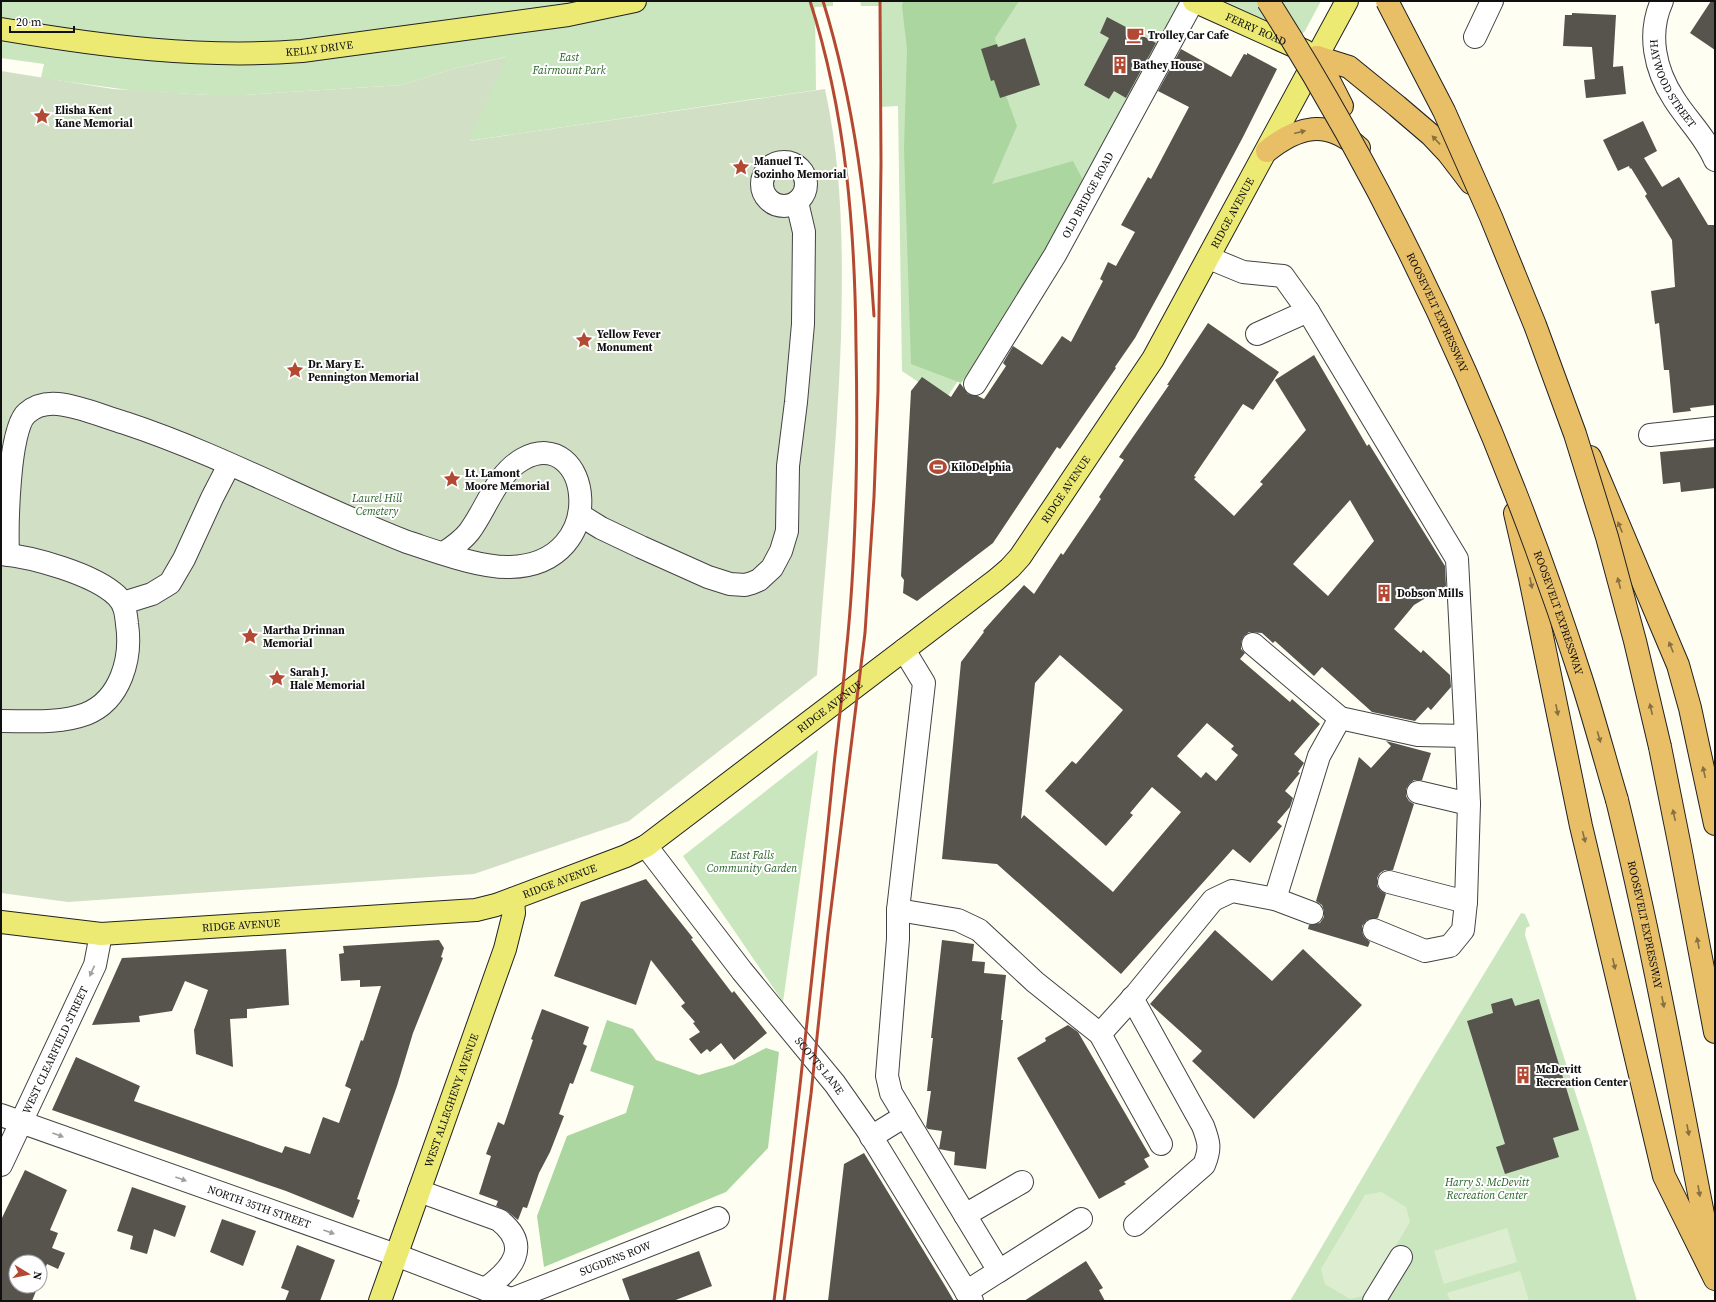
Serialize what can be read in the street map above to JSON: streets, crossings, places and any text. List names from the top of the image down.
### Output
{
  "streets": {
    "highway": ["ROOSEVELT EXPRESSWAY"],
    "main road": [
      "FERRY ROAD",
      "KELLY DRIVE",
      "RIDGE AVENUE",
      "WEST ALLEGHENY AVENUE"
    ],
    "street": [
      "HAYWOOD STREET",
      "OLD BRIDGE ROAD",
      "WEST CLEARFIELD STREET",
      "SCOTTS LANE",
      "NORTH 35TH STREET",
      "SUGDENS ROW"
    ]
  },
  "crossings": [
    ["FERRY ROAD", "OLD BRIDGE ROAD"],
    ["FERRY ROAD", "RIDGE AVENUE"],
    ["RIDGE AVENUE", "WEST CLEARFIELD STREET"],
    ["RIDGE AVENUE", "SCOTTS LANE"],
    ["RIDGE AVENUE", "WEST ALLEGHENY AVENUE"],
    ["WEST CLEARFIELD STREET", "NORTH 35TH STREET"],
    ["WEST ALLEGHENY AVENUE", "NORTH 35TH STREET"],
    ["NORTH 35TH STREET", "SUGDENS ROW"]
  ],
  "one_way": ["WEST CLEARFIELD STREET", "NORTH 35TH STREET"],
  "parks": [
    "East Fairmount Park",
    "Laurel Hill Cemetery",
    "East Falls Community Garden",
    "Harry S. McDevitt Recreation Center"
  ],
  "places": {
    "cafe": ["Trolley Car Cafe"],
    "building": ["Bathey House", "Dobson Mills", "McDevitt Recreation Center"],
    "place": [
      "Elisha Kent Kane Memorial",
      "Manuel T. Sozinho Memorial",
      "Yellow Fever Monument",
      "Dr. Mary E. Pennington Memorial",
      "Lt. Lamont Moore Memorial",
      "Martha Drinnan Memorial",
      "Sarah J. Hale Memorial"
    ],
    "sports": ["KiloDelphia"]
  },
  "scale_bar": "20 m",
  "north": "right"
}
